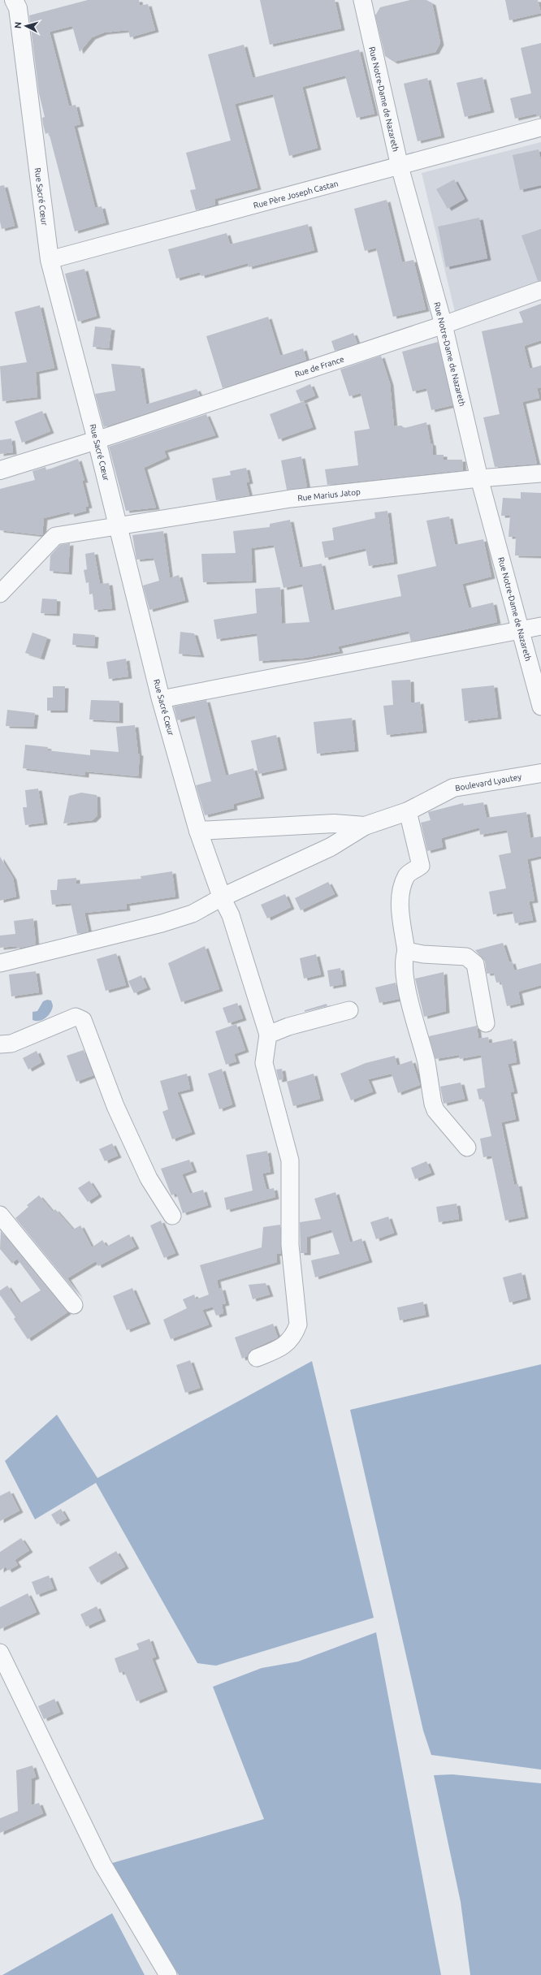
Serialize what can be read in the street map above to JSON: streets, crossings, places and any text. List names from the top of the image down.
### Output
{
  "streets": {
    "street": [
      "Rue Notre-Dame de Nazareth",
      "Rue Père Joseph Castan",
      "Rue Sacré Cœur",
      "Rue de France",
      "Rue Marius Jatop",
      "Boulevard Lyautey"
    ]
  },
  "crossings": [
    ["Rue Notre-Dame de Nazareth", "Rue Père Joseph Castan"],
    ["Rue Notre-Dame de Nazareth", "Rue de France"],
    ["Rue Notre-Dame de Nazareth", "Rue Marius Jatop"],
    ["Rue Père Joseph Castan", "Rue Sacré Cœur"],
    ["Rue Sacré Cœur", "Rue de France"],
    ["Rue Sacré Cœur", "Rue Marius Jatop"],
    ["Rue Sacré Cœur", "Boulevard Lyautey"]
  ],
  "north": "left"
}
